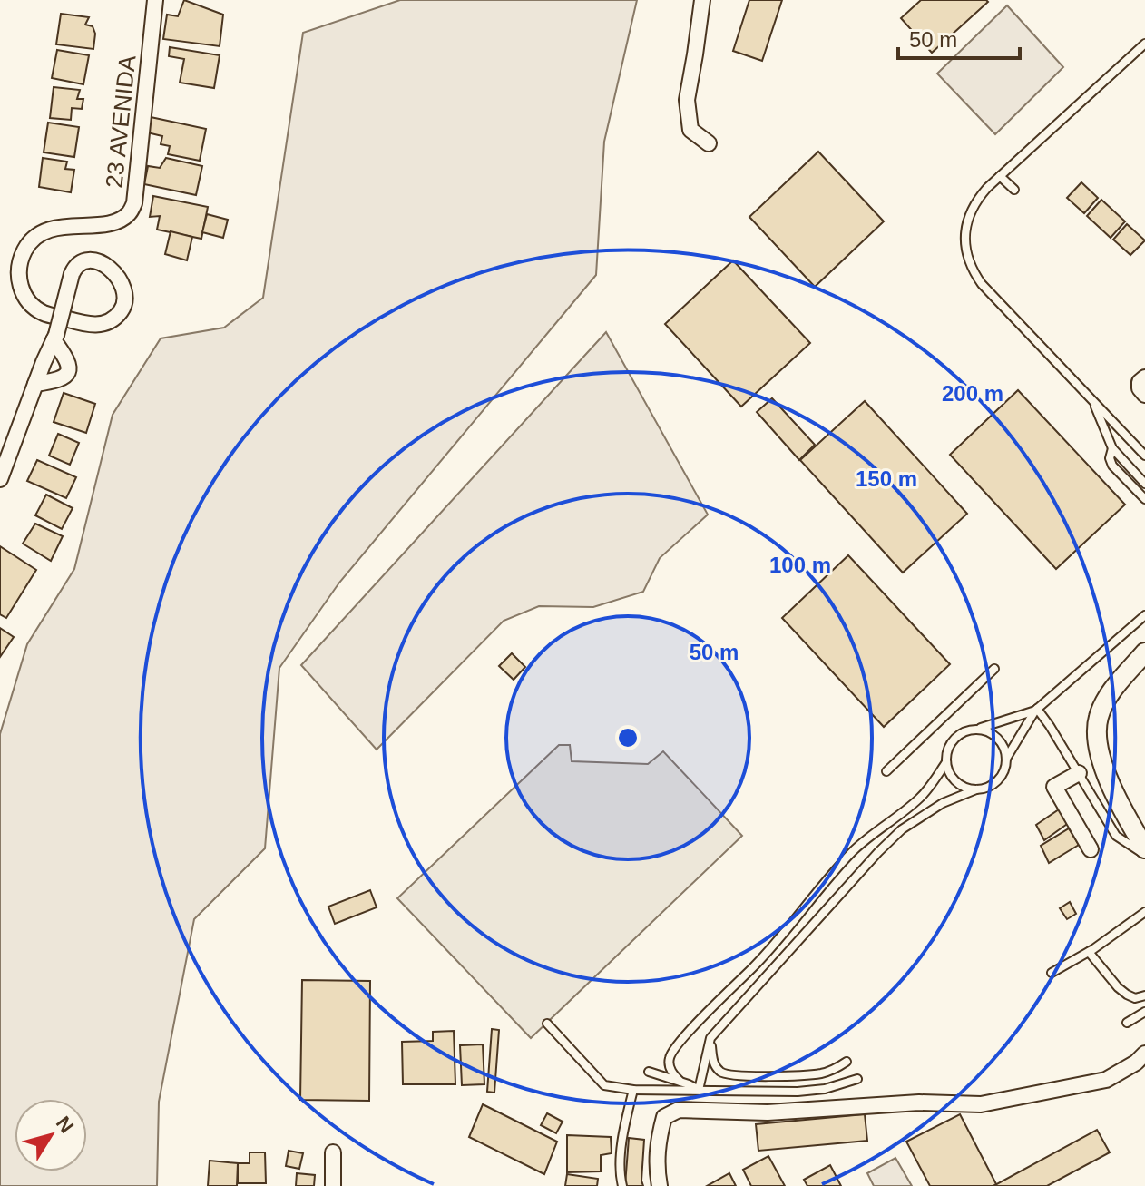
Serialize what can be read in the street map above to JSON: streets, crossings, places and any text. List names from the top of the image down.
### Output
{
  "streets": {
    "street": ["23 AVENIDA"]
  },
  "scale_bar": "50 m",
  "north": "top right",
  "rings": [
    "200 m",
    "150 m",
    "100 m",
    "50 m"
  ]
}
